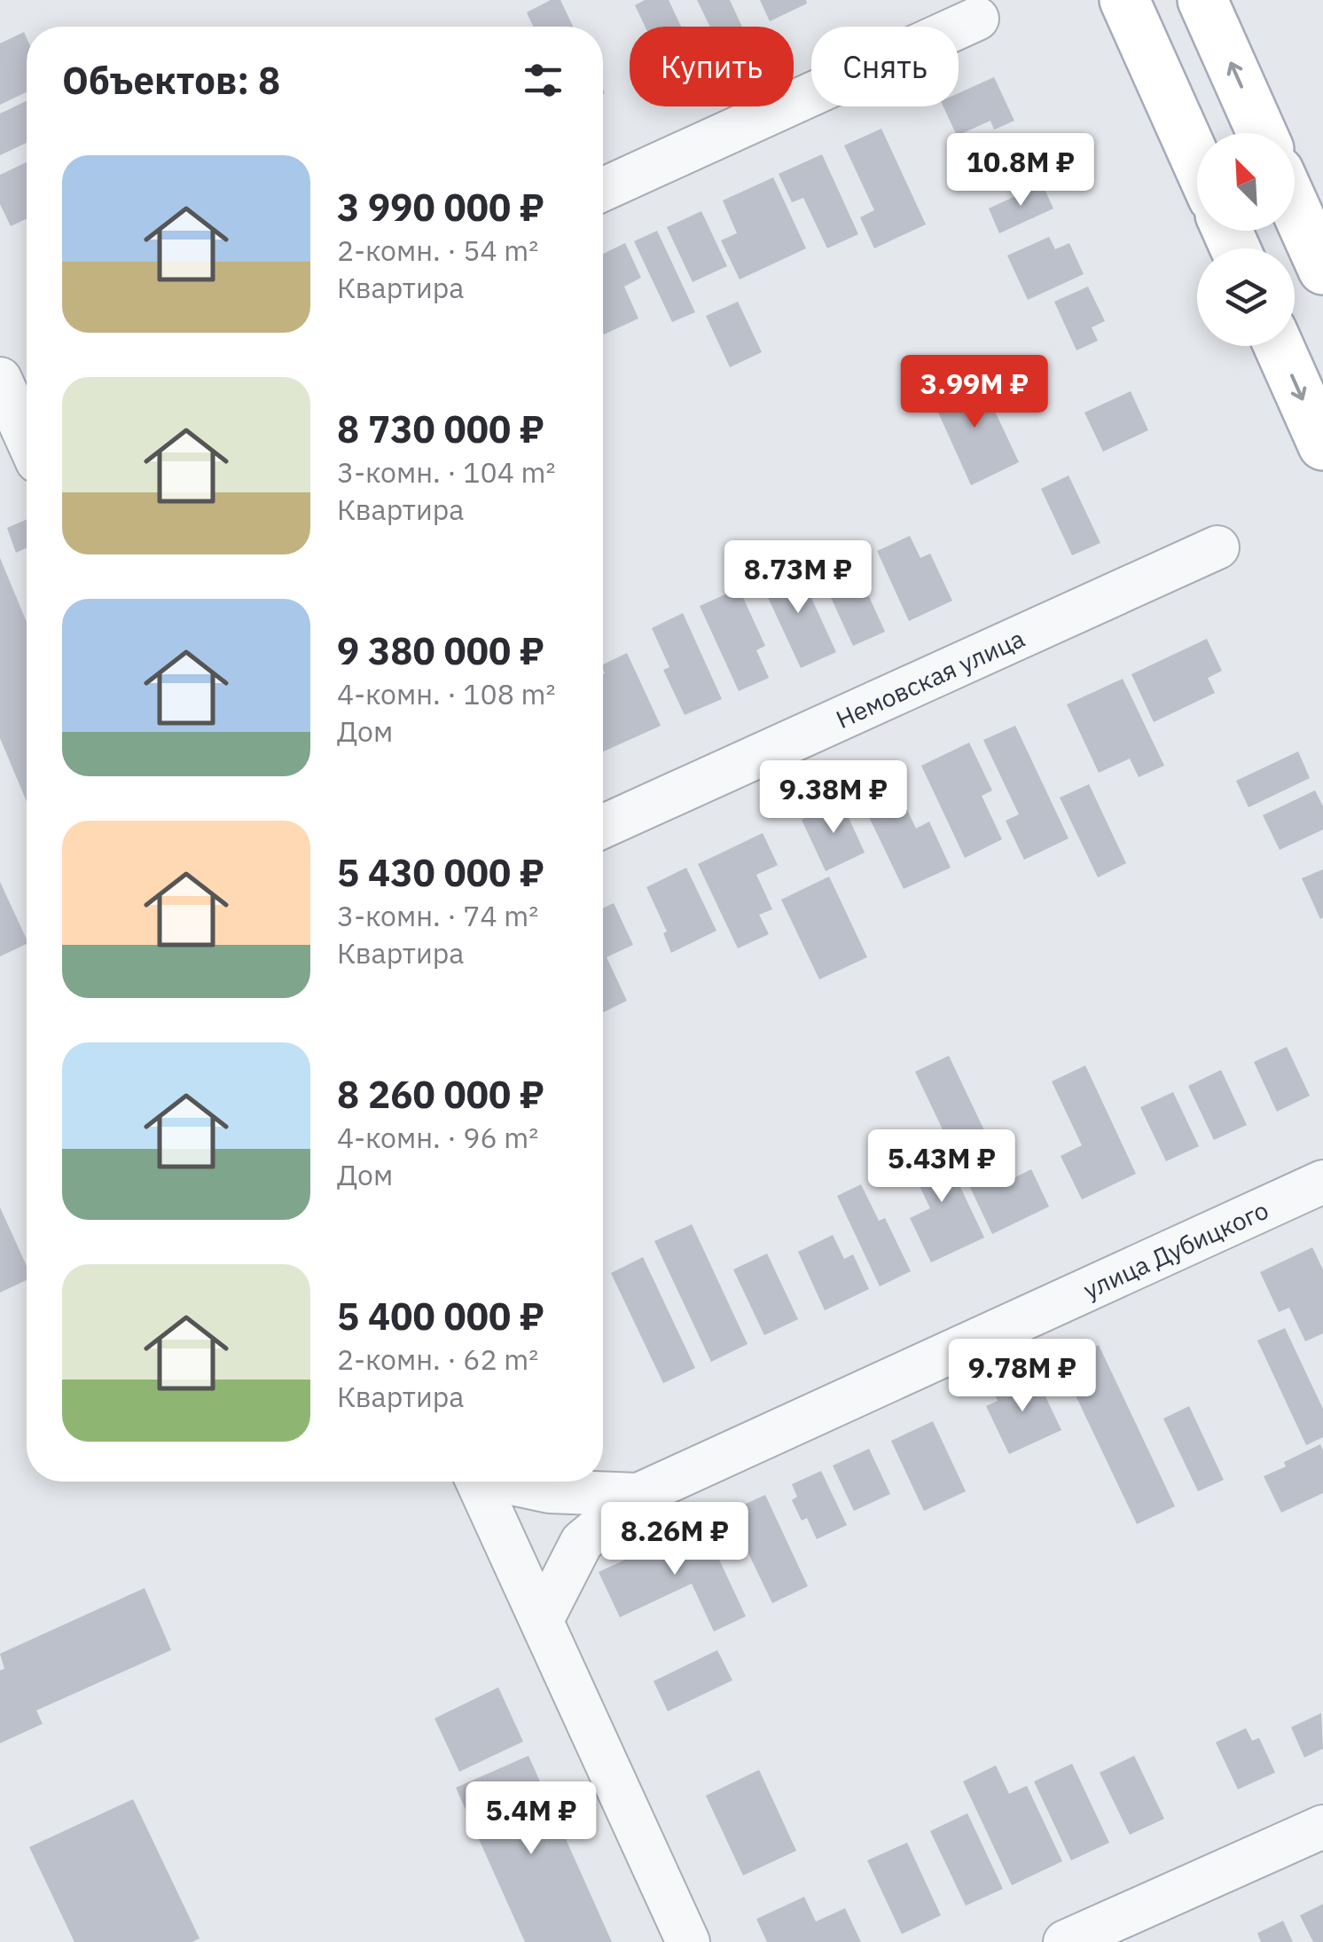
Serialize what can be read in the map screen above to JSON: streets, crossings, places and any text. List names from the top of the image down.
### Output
{
  "streets": {
    "street": ["Немовская улица", "улица Дубицкого"]
  },
  "north": "top left",
  "page": {
    "chip": ["Купить", "Снять"],
    "heading": "Объектов: 8",
    "price": [
      "10.8M ₽",
      "3.99M ₽",
      "8.73M ₽",
      "9.38M ₽",
      "5.43M ₽",
      "9.78M ₽",
      "8.26M ₽",
      "5.4M ₽"
    ],
    "list": [
      {
        "name": "3 990 000 ₽",
        "note": "2-комн. · 54 m² · Квартира"
      },
      {
        "name": "8 730 000 ₽",
        "note": "3-комн. · 104 m² · Квартира"
      },
      {
        "name": "9 380 000 ₽",
        "note": "4-комн. · 108 m² · Дом"
      },
      {
        "name": "5 430 000 ₽",
        "note": "3-комн. · 74 m² · Квартира"
      },
      {
        "name": "8 260 000 ₽",
        "note": "4-комн. · 96 m² · Дом"
      },
      {
        "name": "5 400 000 ₽",
        "note": "2-комн. · 62 m² · Квартира"
      }
    ]
  }
}
